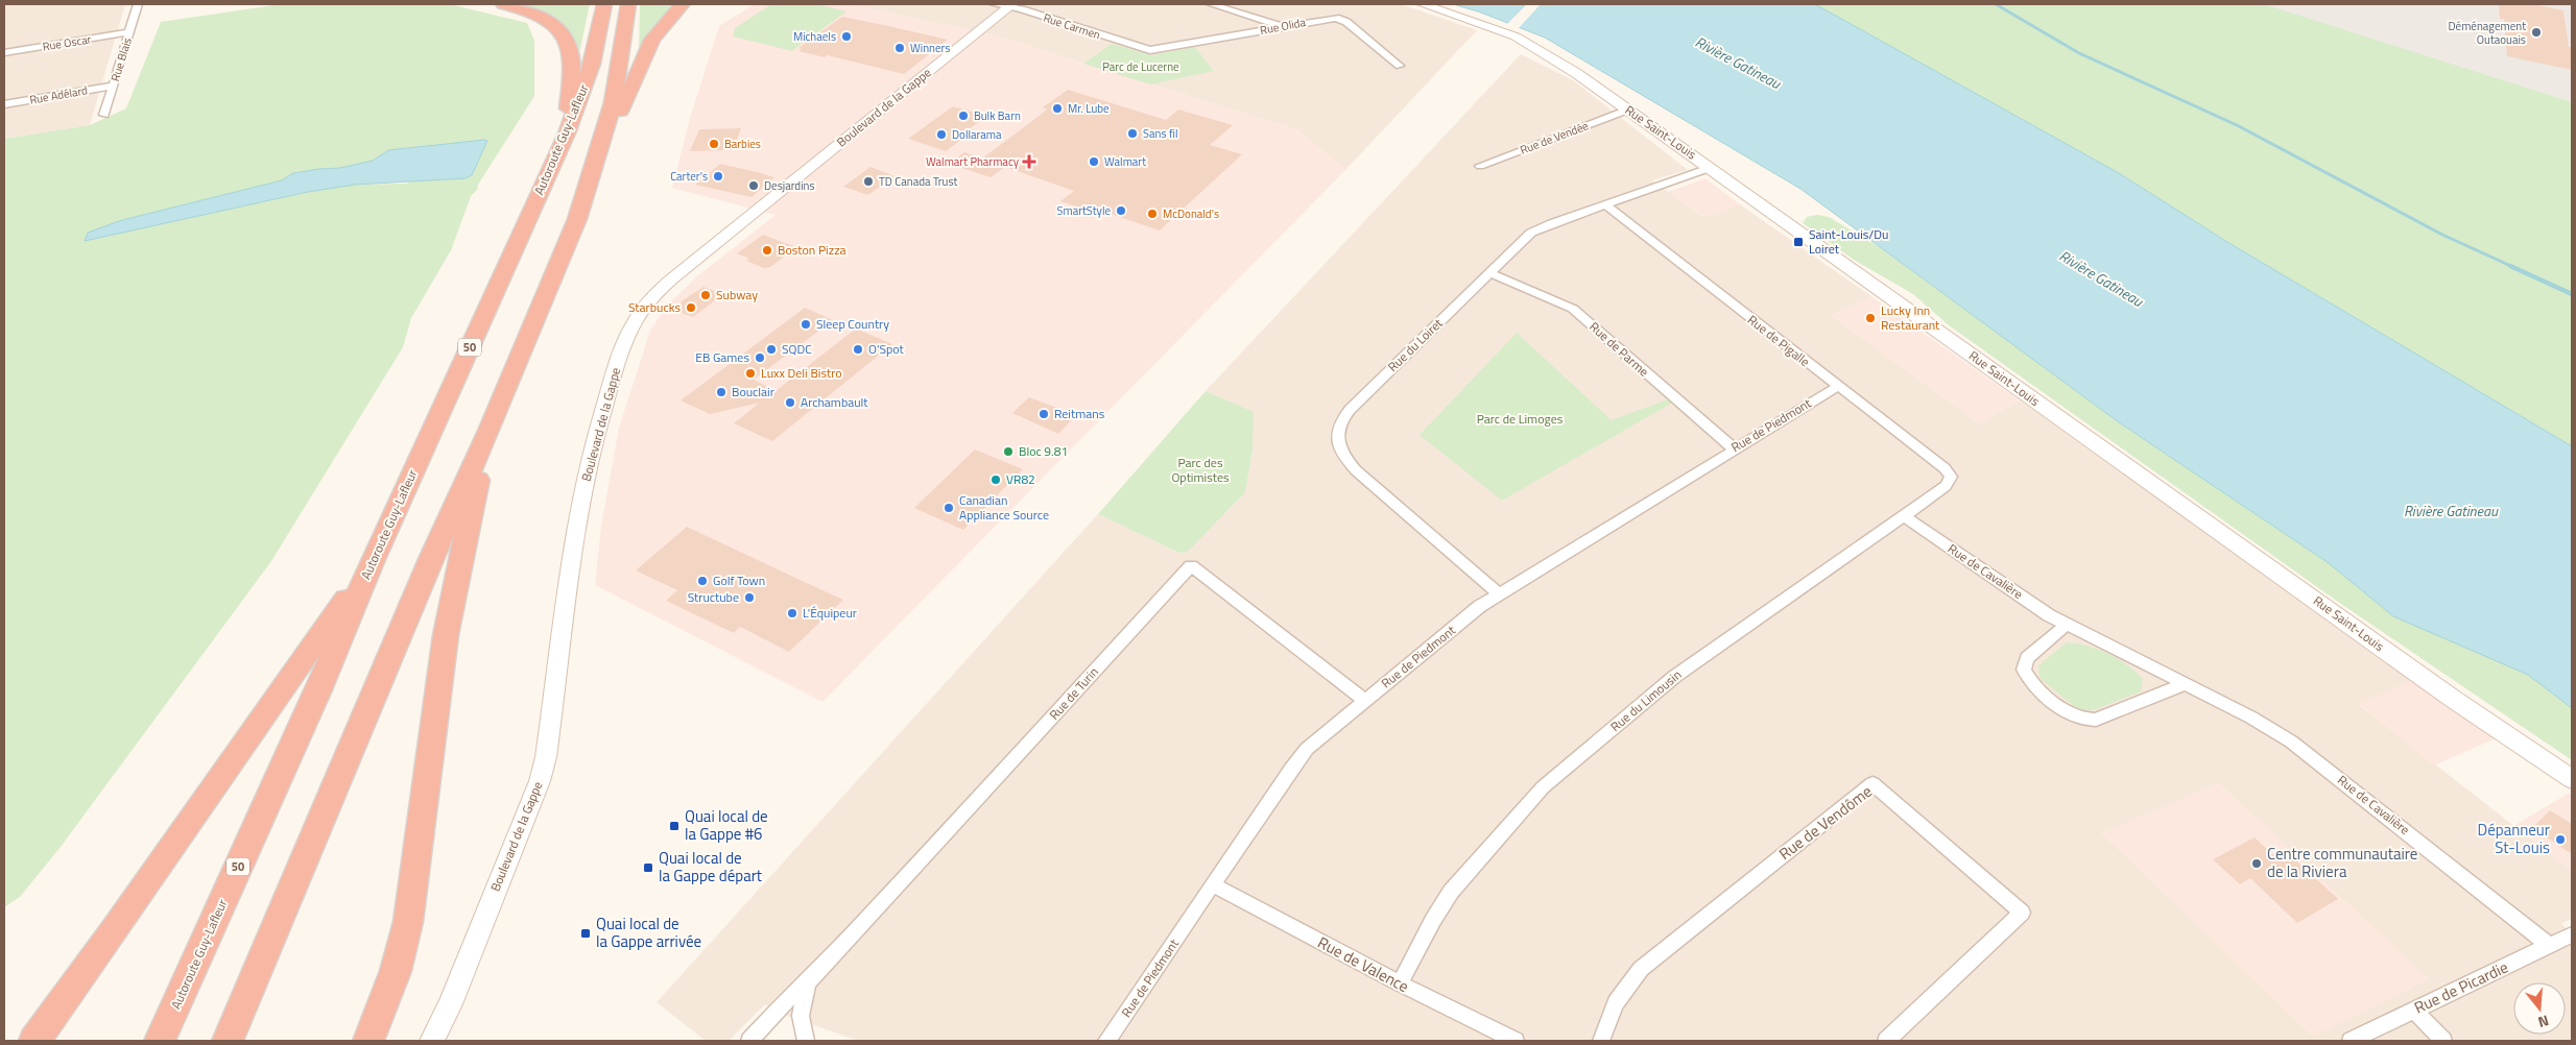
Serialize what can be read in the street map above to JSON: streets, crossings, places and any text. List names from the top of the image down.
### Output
{
  "streets": {
    "highway": ["Autoroute Guy-Lafleur", "50"],
    "street": [
      "Rue Carmen",
      "Rue Olida",
      "Rue Oscar",
      "Rue Blais",
      "Rue Adélard",
      "Boulevard de la Gappe",
      "Rue Saint-Louis",
      "Rue de Vendée",
      "Rue de Pigalle",
      "Rue du Loiret",
      "Rue de Parme",
      "Rue de Piedmont",
      "Rue de Cavalière",
      "Rue de Turin",
      "Rue du Limousin",
      "Rue de Vendôme",
      "Rue de Valence",
      "Rue de Picardie"
    ]
  },
  "crossings": [
    ["Rue Carmen", "Rue Olida"],
    ["Rue Carmen", "Boulevard de la Gappe"],
    ["Rue Oscar", "Rue Blais"],
    ["Rue Blais", "Rue Adélard"],
    ["Rue Saint-Louis", "Rue de Vendée"],
    ["Rue Saint-Louis", "Rue du Loiret"],
    ["Rue de Pigalle", "Rue du Loiret"],
    ["Rue de Pigalle", "Rue de Piedmont"],
    ["Rue de Pigalle", "Rue du Limousin"],
    ["Rue du Loiret", "Rue de Parme"],
    ["Rue du Loiret", "Rue de Piedmont"],
    ["Rue de Parme", "Rue de Piedmont"],
    ["Rue de Piedmont", "Rue de Turin"],
    ["Rue de Piedmont", "Rue de Valence"],
    ["Rue de Cavalière", "Rue du Limousin"],
    ["Rue de Cavalière", "Rue de Picardie"],
    ["Rue du Limousin", "Rue de Valence"]
  ],
  "water": ["Rivière Gatineau"],
  "parks": ["Parc de Lucerne", "Parc de Limoges", "Parc des Optimistes"],
  "places": {
    "other": [
      "Déménagement Outaouais",
      "Michaels",
      "Winners",
      "Mr. Lube",
      "Bulk Barn",
      "Sans fil",
      "Dollarama",
      "Barbies",
      "Walmart",
      "Carter's",
      "TD Canada Trust",
      "Desjardins",
      "SmartStyle",
      "McDonald's",
      "Boston Pizza",
      "Subway",
      "Starbucks",
      "Lucky Inn Restaurant",
      "Sleep Country",
      "SQDC",
      "O'Spot",
      "EB Games",
      "Luxx Deli Bistro",
      "Bouclair",
      "Archambault",
      "Reitmans",
      "Bloc 9.81",
      "VR82",
      "Canadian Appliance Source",
      "Golf Town",
      "Structube",
      "L'Équipeur",
      "Dépanneur St-Louis",
      "Centre communautaire de la Riviera"
    ],
    "health": ["Walmart Pharmacy"],
    "transit": [
      "Saint-Louis/Du Loiret",
      "Quai local de la Gappe #6",
      "Quai local de la Gappe départ",
      "Quai local de la Gappe arrivée"
    ]
  },
  "north": "bottom"
}
